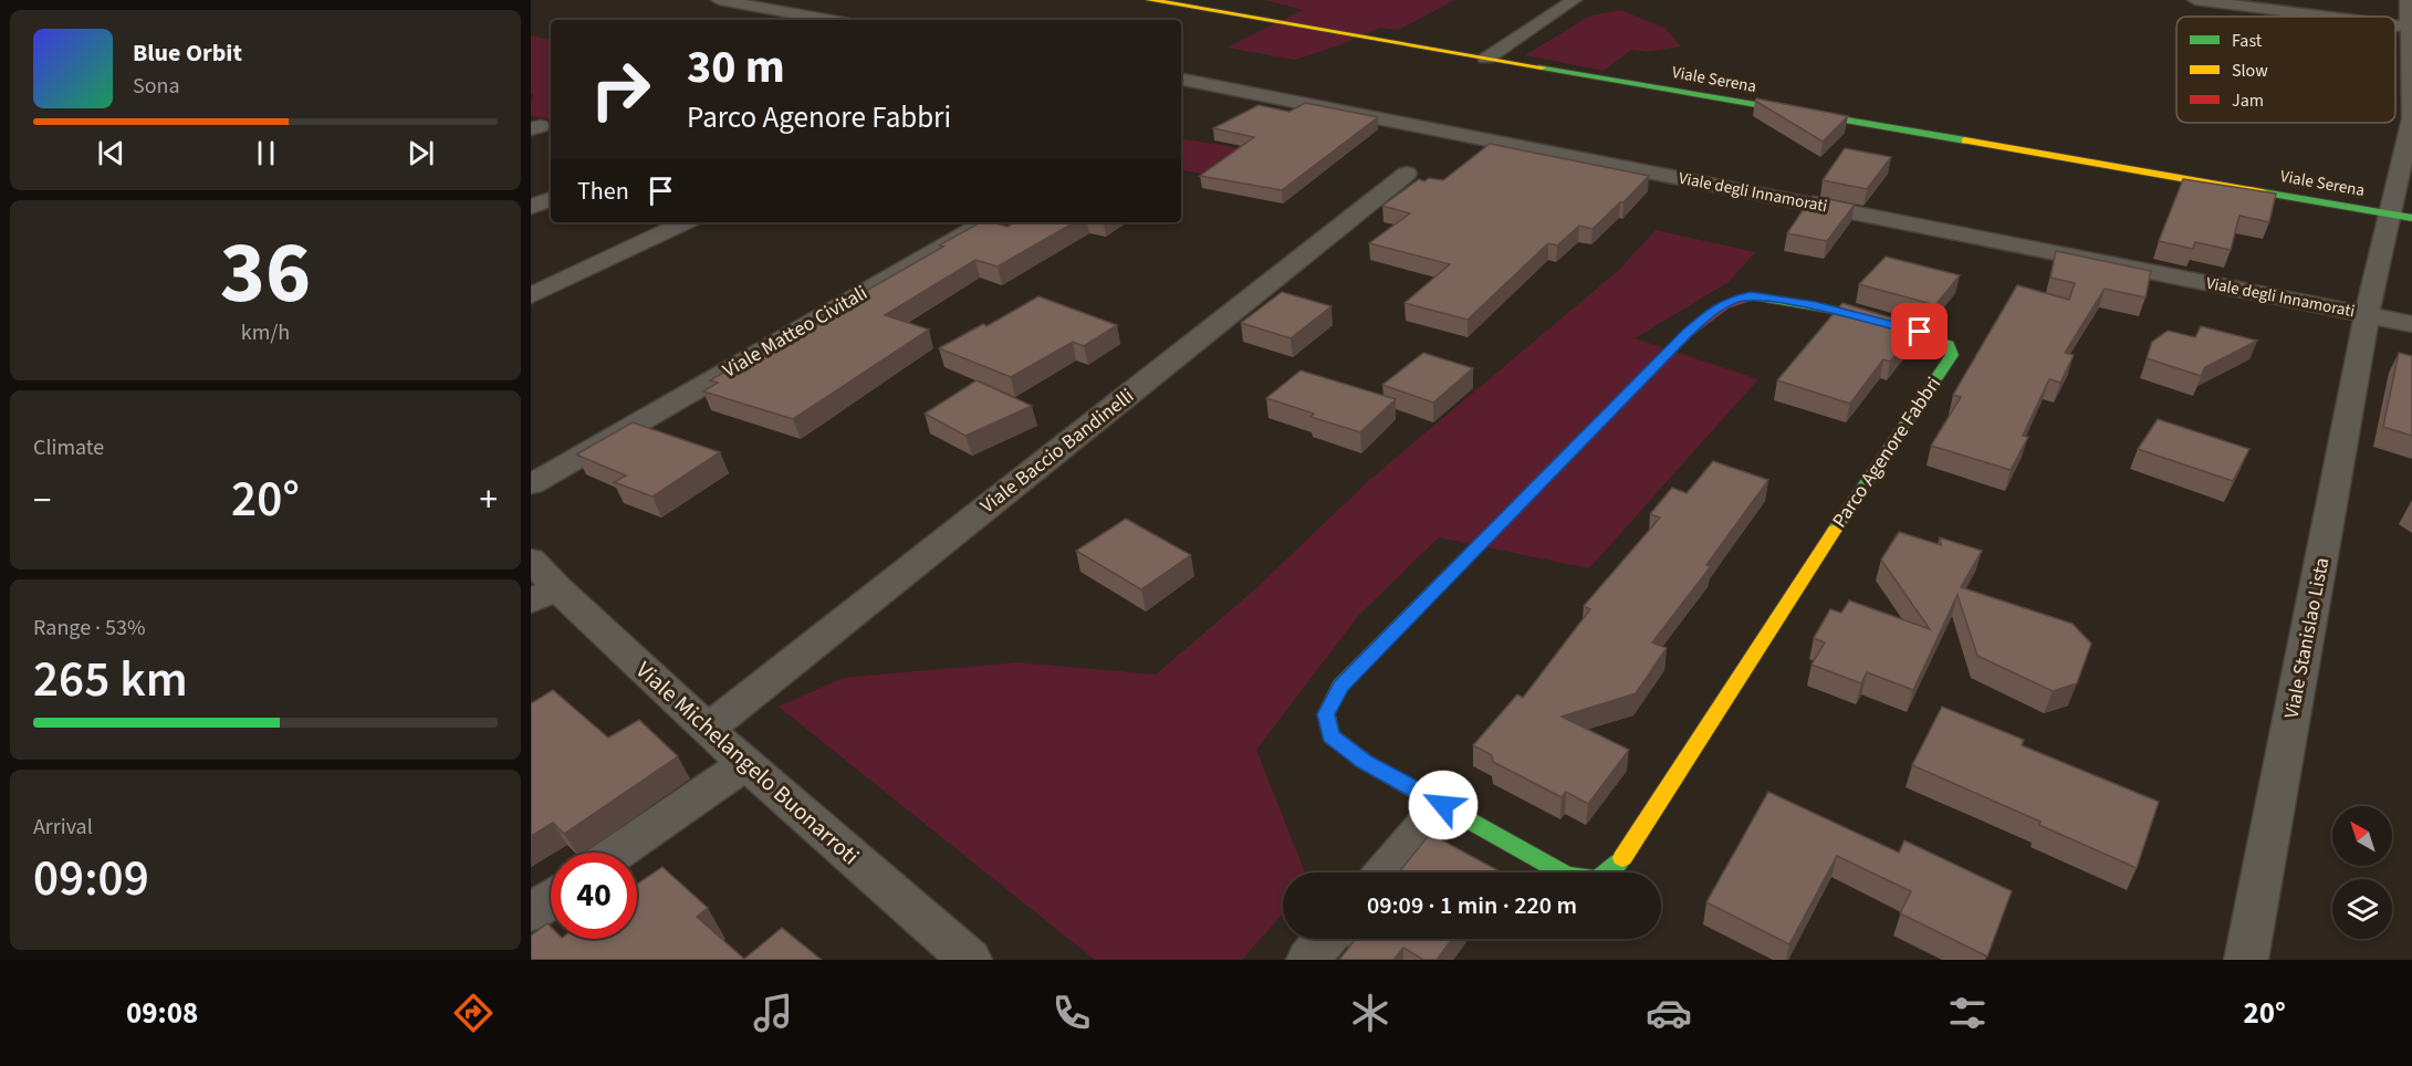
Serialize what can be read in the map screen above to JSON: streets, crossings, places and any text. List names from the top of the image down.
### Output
{
  "streets": {
    "street": [
      "Viale Serena",
      "Viale degli Innamorati",
      "Viale Matteo Civitali",
      "Viale Baccio Bandinelli",
      "Parco Agenore Fabbri",
      "Viale Stanislao Lista",
      "Viale Michelangelo Buonarroti"
    ]
  },
  "crossings": [
    ["Viale Serena", "Viale Stanislao Lista"],
    ["Viale degli Innamorati", "Viale Stanislao Lista"],
    ["Viale Baccio Bandinelli", "Viale Michelangelo Buonarroti"]
  ],
  "legend": ["Fast", "Slow", "Jam"],
  "north": "top left",
  "page": {
    "turn": ["30 m", "Parco Agenore Fabbri"],
    "song": ["Blue Orbit", "Sona"],
    "then": "Then",
    "tile": [
      ["36", "km/h"],
      "Climate",
      ["Range · 53%", "265 km"],
      ["Arrival", "09:09"]
    ],
    "heat": ["−", "20°", "+"],
    "limit": "40",
    "trip": "09:09 · 1 min · 220 m",
    "tabs": ["09:08", "20°"]
  }
}
